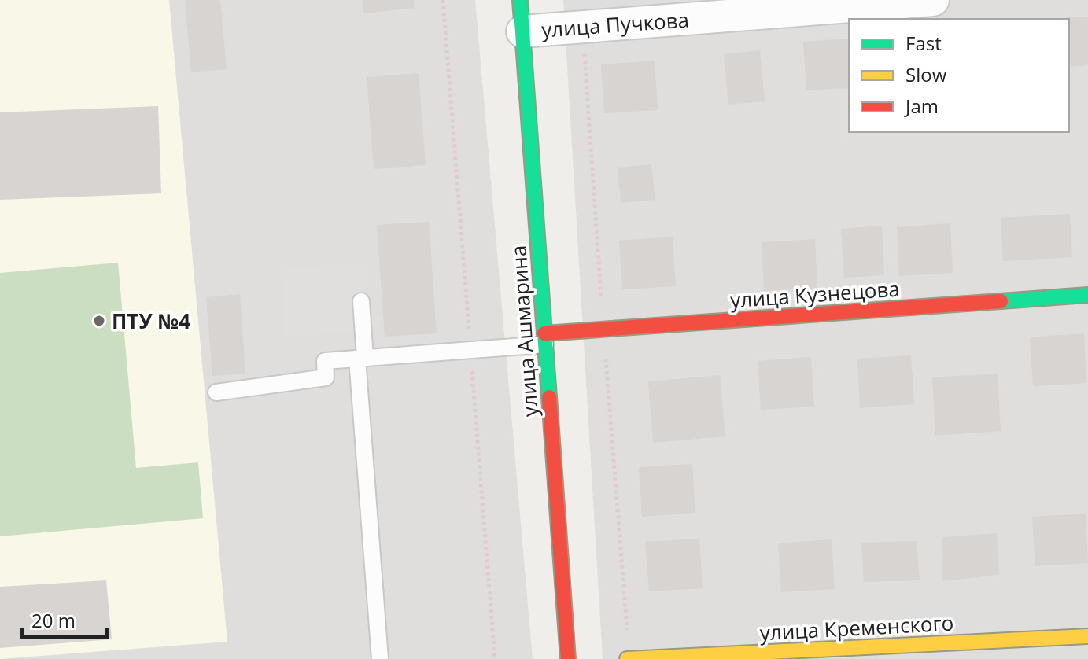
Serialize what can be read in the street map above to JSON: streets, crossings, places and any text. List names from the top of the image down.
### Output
{
  "streets": {
    "street": [
      "улица Пучкова",
      "улица Кузнецова",
      "улица Ашмарина",
      "улица Кременского"
    ]
  },
  "crossings": [
    ["улица Пучкова", "улица Ашмарина"],
    ["улица Кузнецова", "улица Ашмарина"]
  ],
  "places": ["ПТУ №4"],
  "legend": ["Fast", "Slow", "Jam"],
  "scale_bar": "20 m"
}
